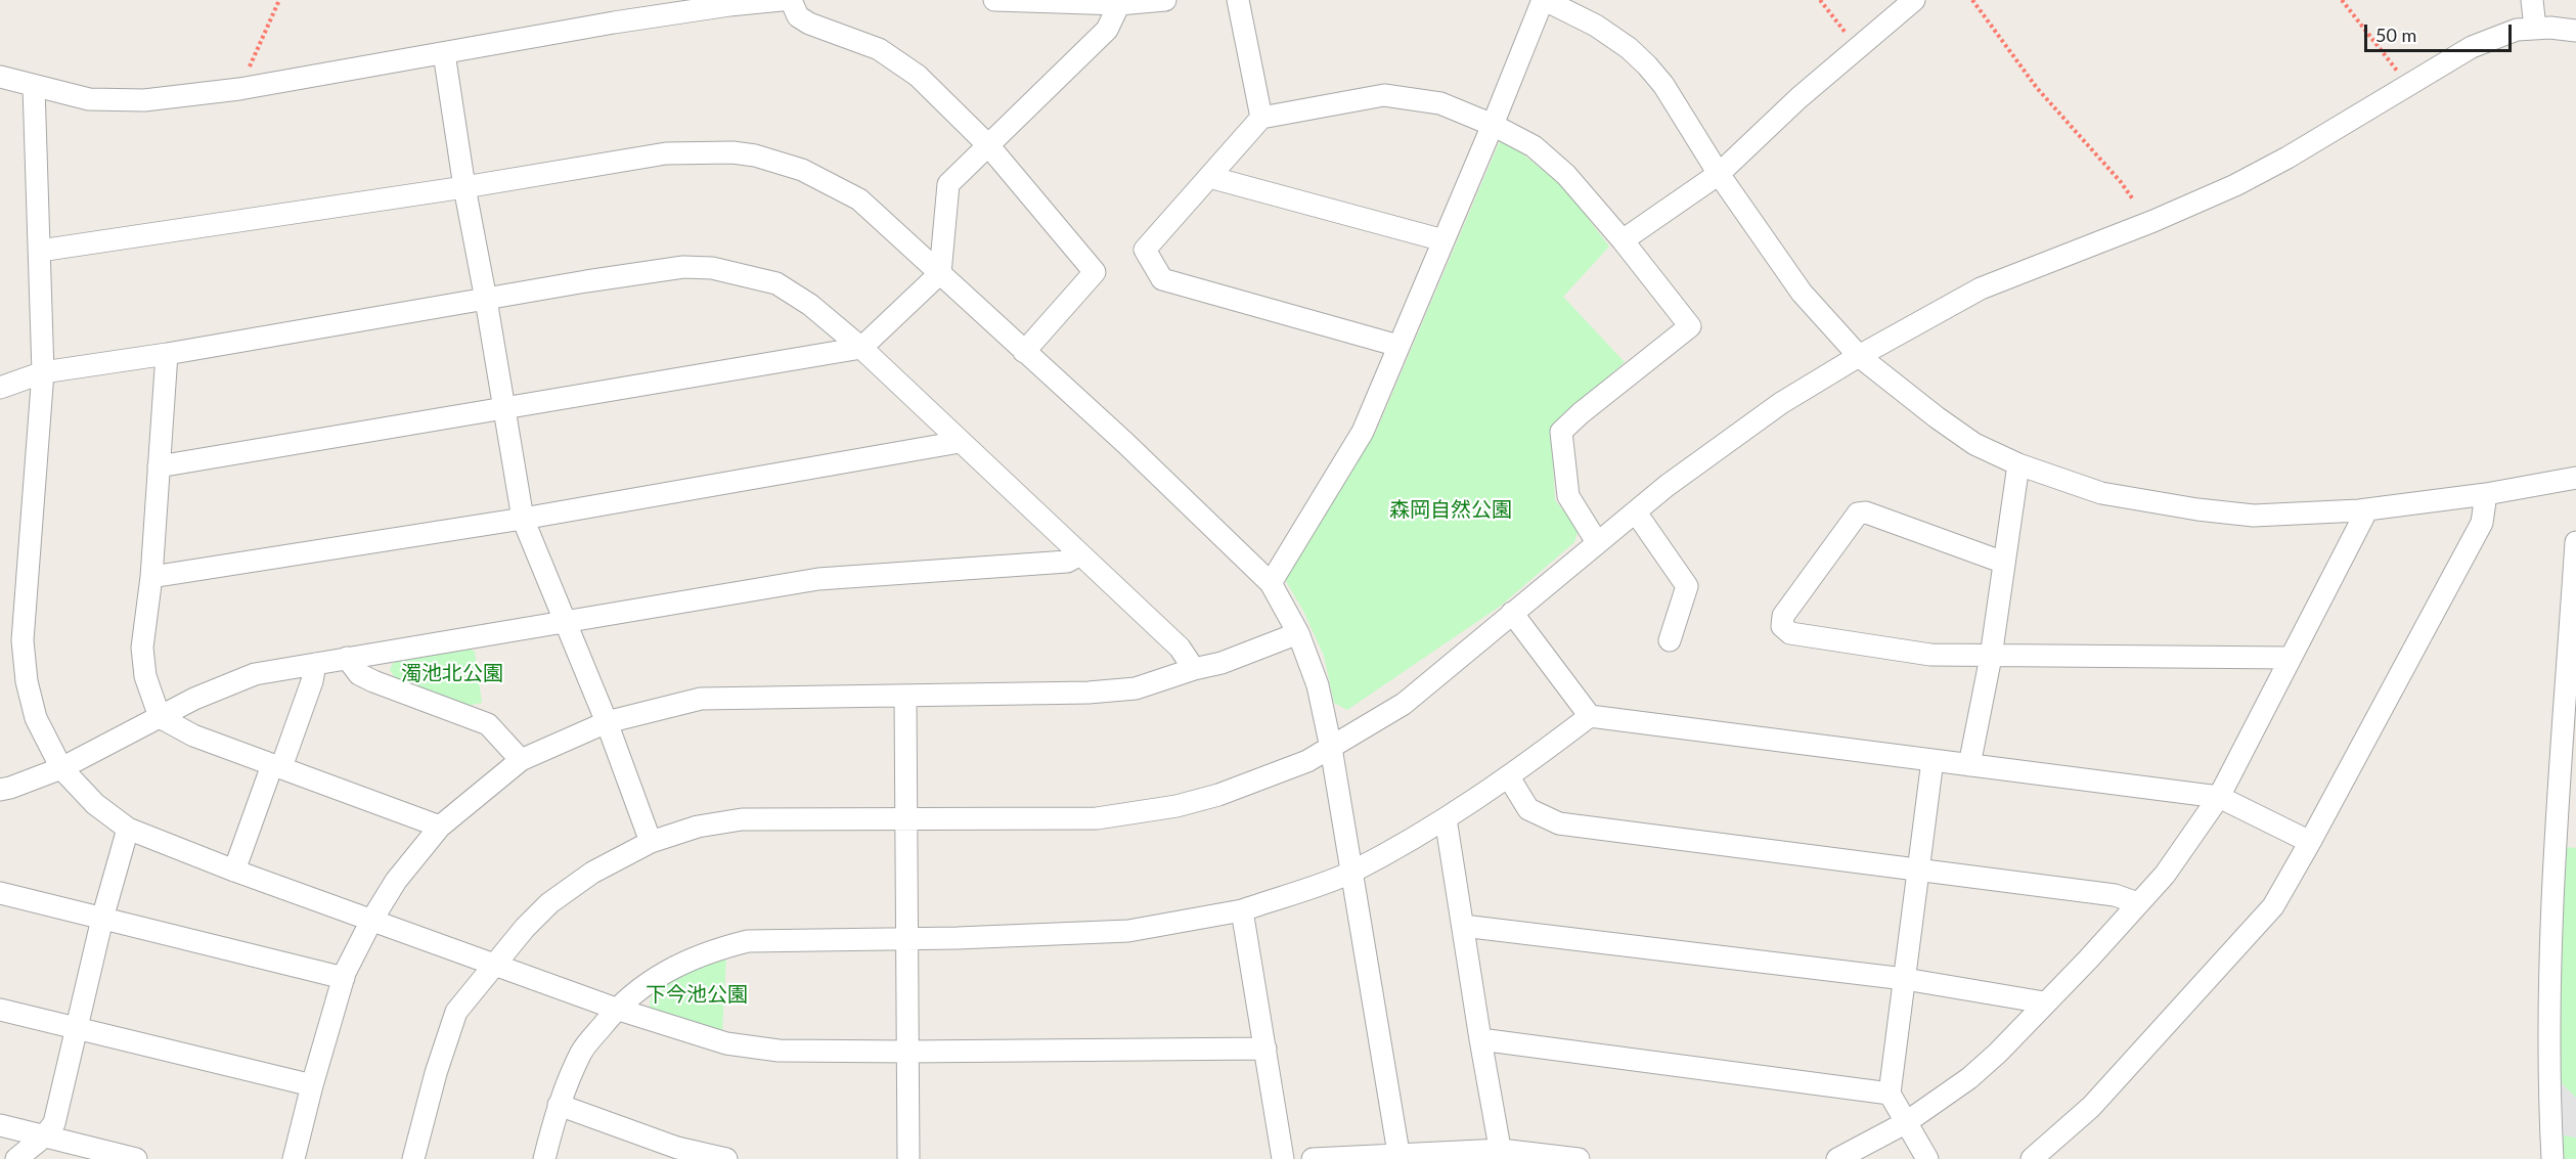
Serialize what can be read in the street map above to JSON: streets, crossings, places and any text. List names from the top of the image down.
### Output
{
  "parks": ["森岡自然公園", "濁池北公園", "下今池公園"],
  "scale_bar": "50 m"
}
